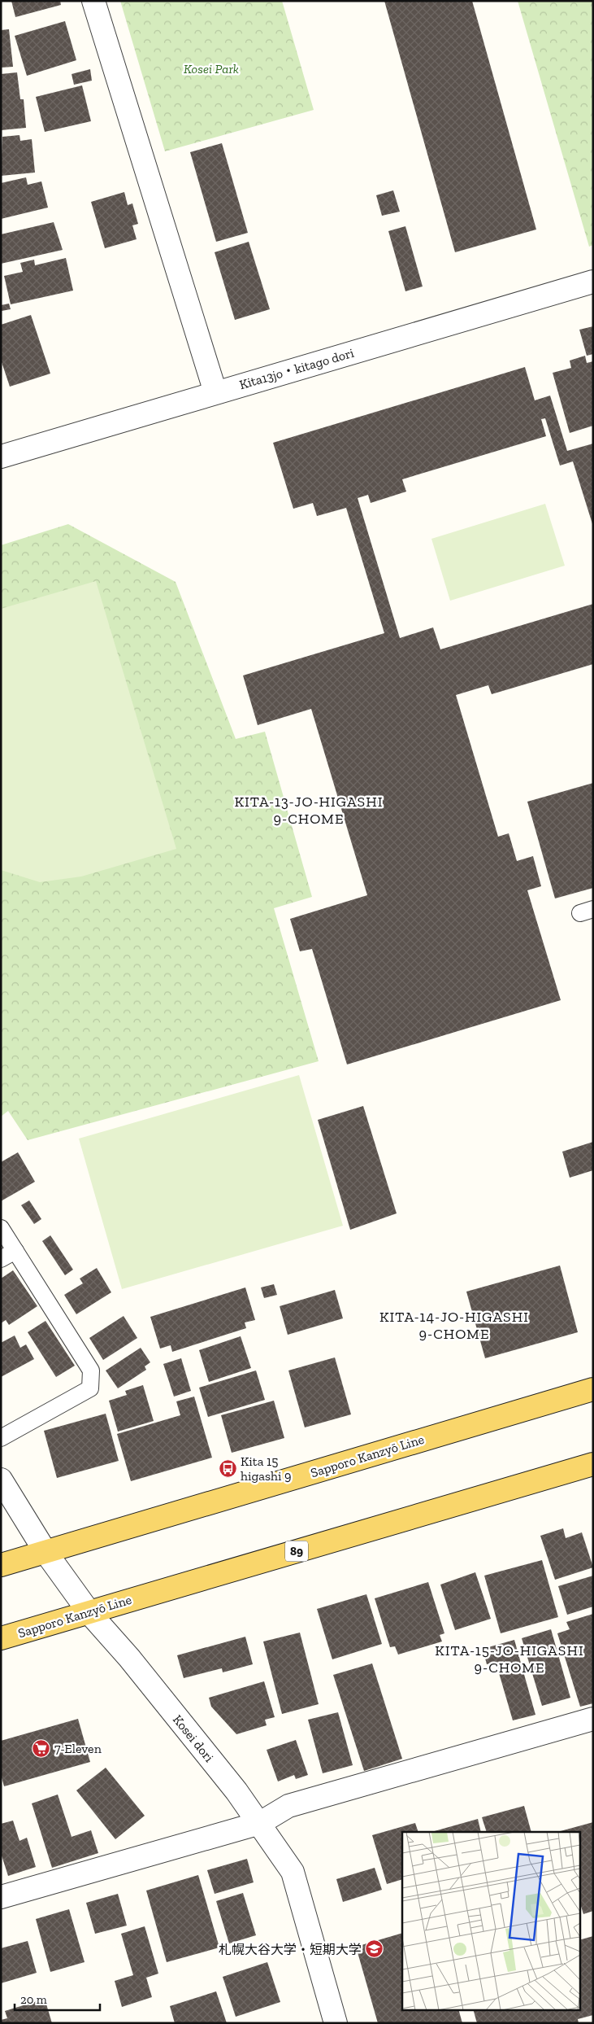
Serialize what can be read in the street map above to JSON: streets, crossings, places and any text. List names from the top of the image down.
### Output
{
  "streets": {
    "main road": ["Sapporo Kanzyō Line", "89"],
    "street": ["Kita13jo・kitago dori", "Kosei dori"]
  },
  "crossings": [
    ["Sapporo Kanzyō Line", "Kosei dori"]
  ],
  "districts": ["KITA-13-JO-HIGASHI 9-CHOME", "KITA-14-JO-HIGASHI 9-CHOME", "KITA-15-JO-HIGASHI 9-CHOME"],
  "parks": ["Kosei Park"],
  "places": {
    "bus stop": ["Kita 15 higashi 9"],
    "supermarket": ["7-Eleven"],
    "school or university": ["札幌大谷大学・短期大学"]
  },
  "scale_bar": "20 m"
}
